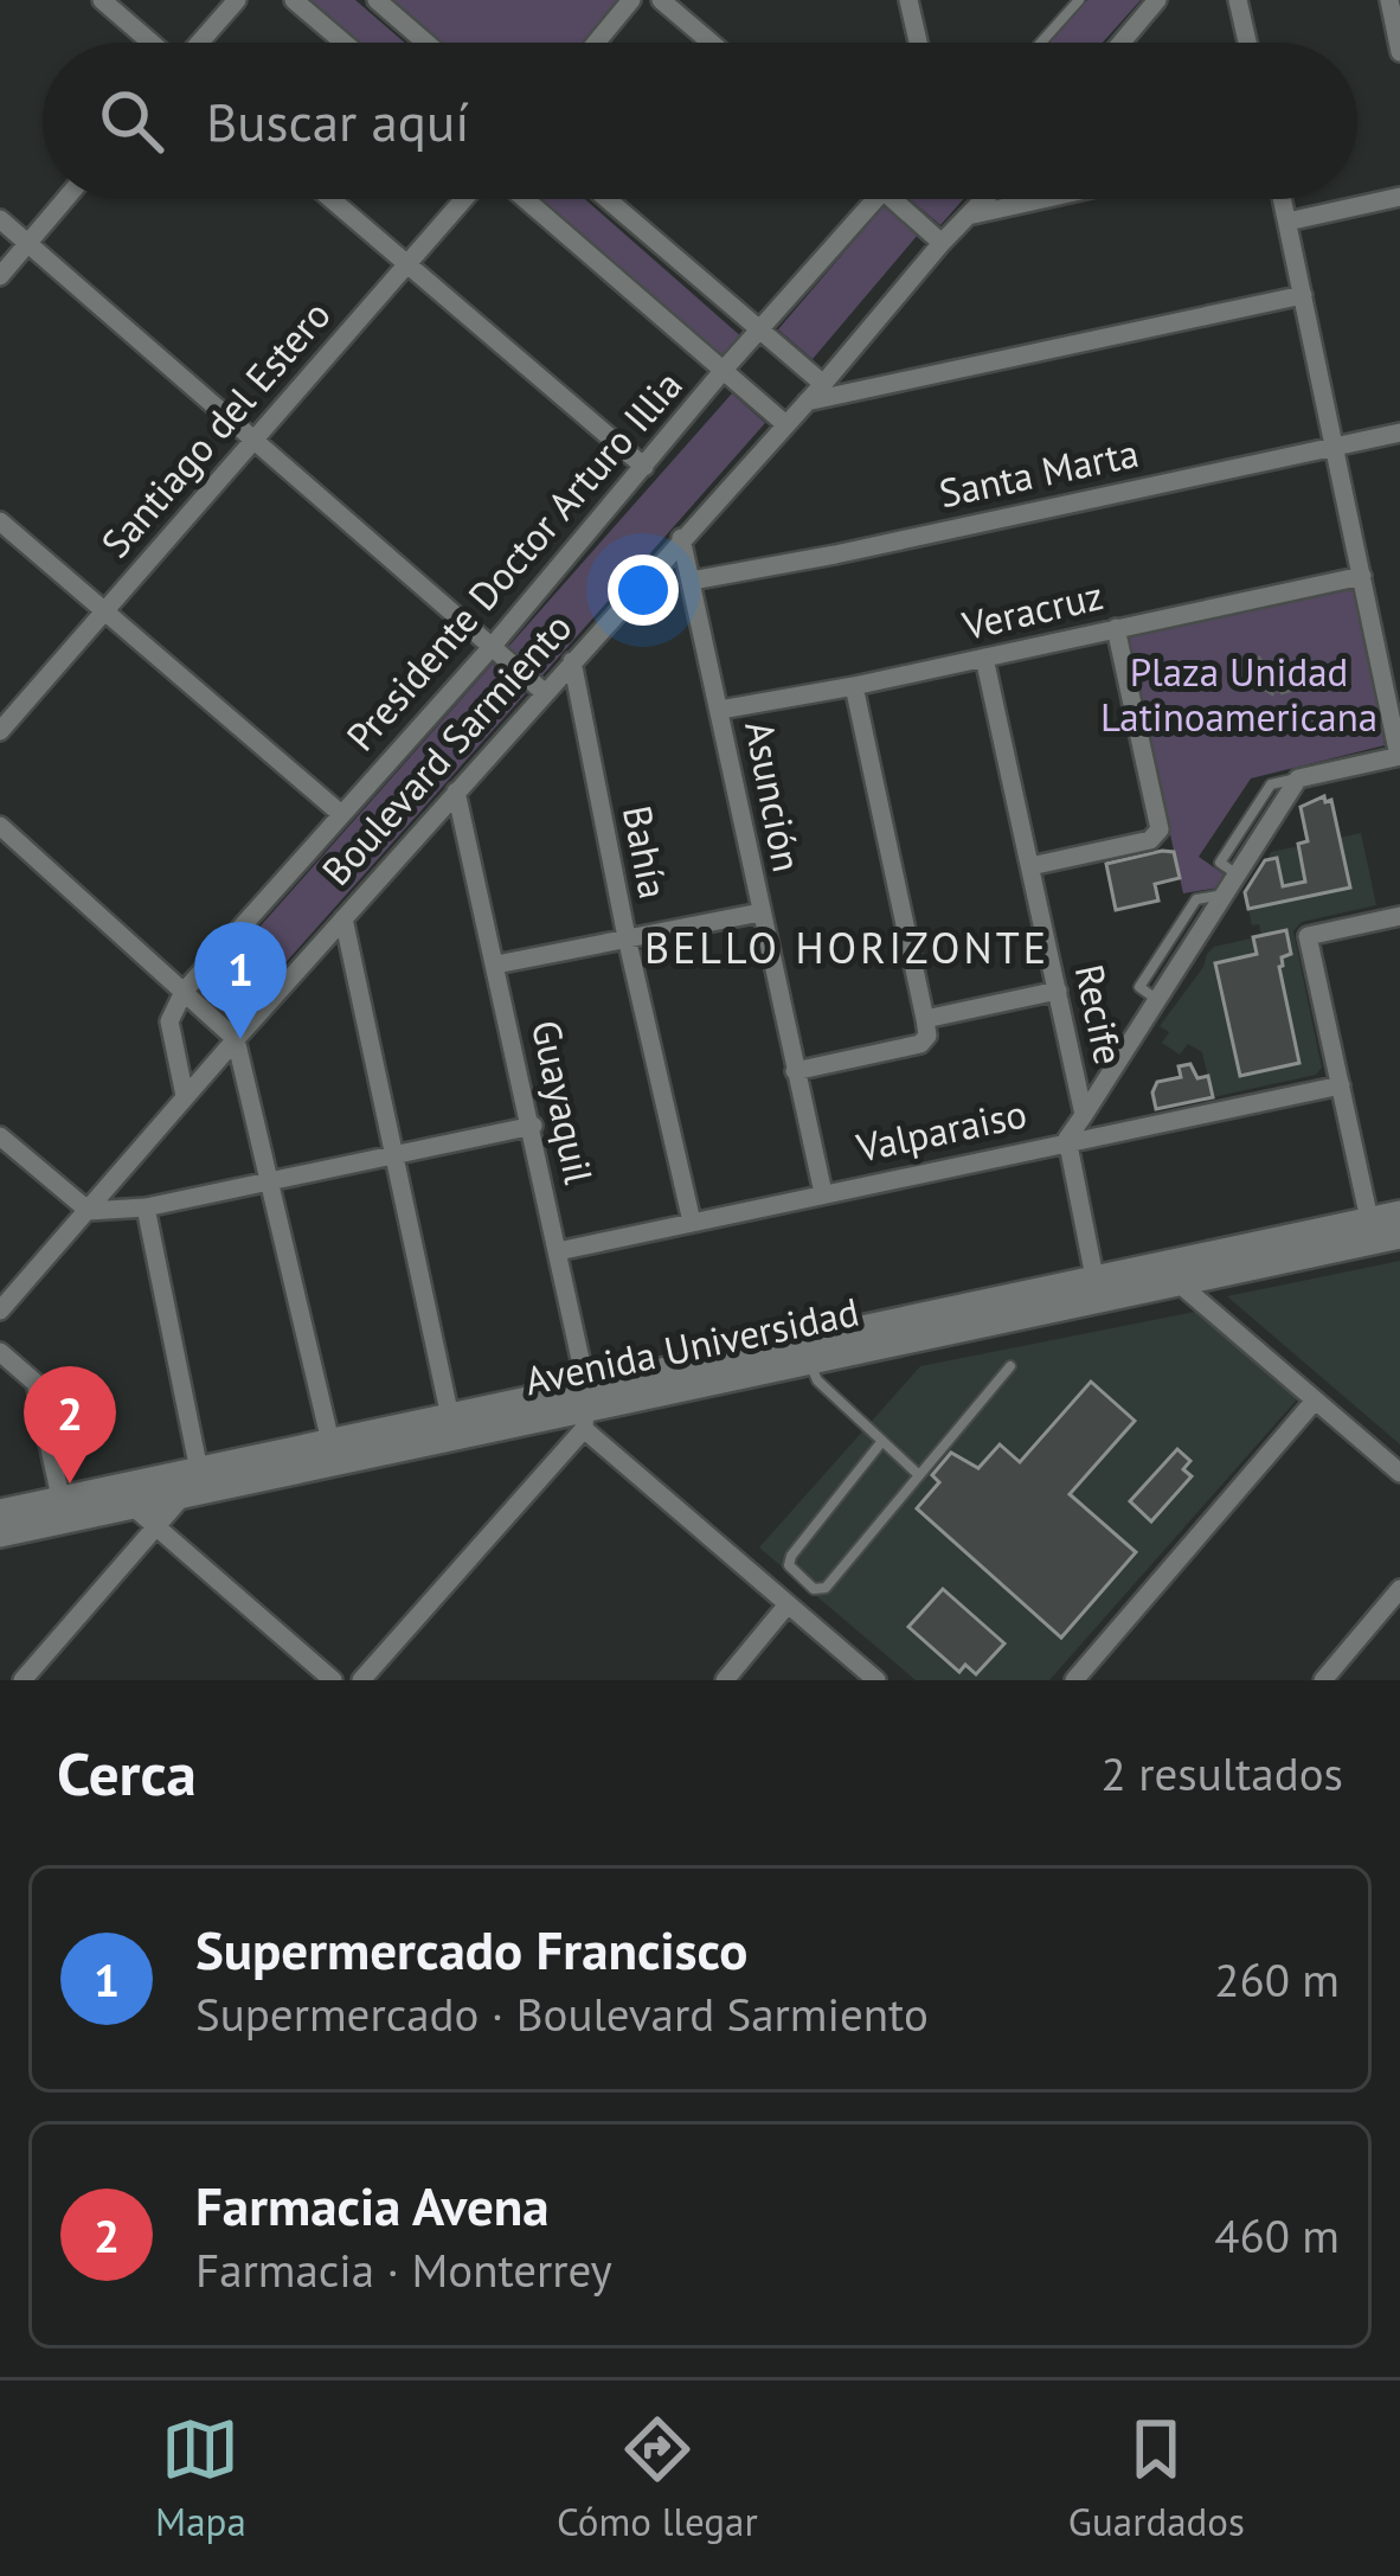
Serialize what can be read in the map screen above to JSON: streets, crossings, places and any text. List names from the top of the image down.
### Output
{
  "streets": {
    "main road": ["Avenida Universidad"],
    "street": [
      "Santiago del Estero",
      "Santa Marta",
      "Presidente Doctor Arturo Illia",
      "Veracruz",
      "Boulevard Sarmiento",
      "Asunción",
      "Bahía",
      "Recife",
      "Guayaquil",
      "Valparaiso"
    ]
  },
  "crossings": [
    ["Santa Marta", "Asunción"],
    ["Veracruz", "Asunción"],
    ["Veracruz", "Recife"],
    ["Boulevard Sarmiento", "Asunción"],
    ["Boulevard Sarmiento", "Bahía"],
    ["Boulevard Sarmiento", "Guayaquil"],
    ["Asunción", "Valparaiso"],
    ["Bahía", "Valparaiso"],
    ["Recife", "Valparaiso"],
    ["Guayaquil", "Valparaiso"],
    ["Guayaquil", "Avenida Universidad"]
  ],
  "districts": ["BELLO HORIZONTE"],
  "parks": ["Plaza Unidad Latinoamericana"],
  "page": {
    "search": "Buscar aquí",
    "pins": ["1", "2"],
    "heading": ["Cerca", "2 resultados"],
    "list": [
      {
        "mark": "1",
        "name": "Supermercado Francisco",
        "note": "Supermercado · Boulevard Sarmiento",
        "value": "260 m"
      },
      {
        "mark": "2",
        "name": "Farmacia Avena",
        "note": "Farmacia · Monterrey",
        "value": "460 m"
      }
    ],
    "nav": ["Mapa", "Cómo llegar", "Guardados"]
  }
}
